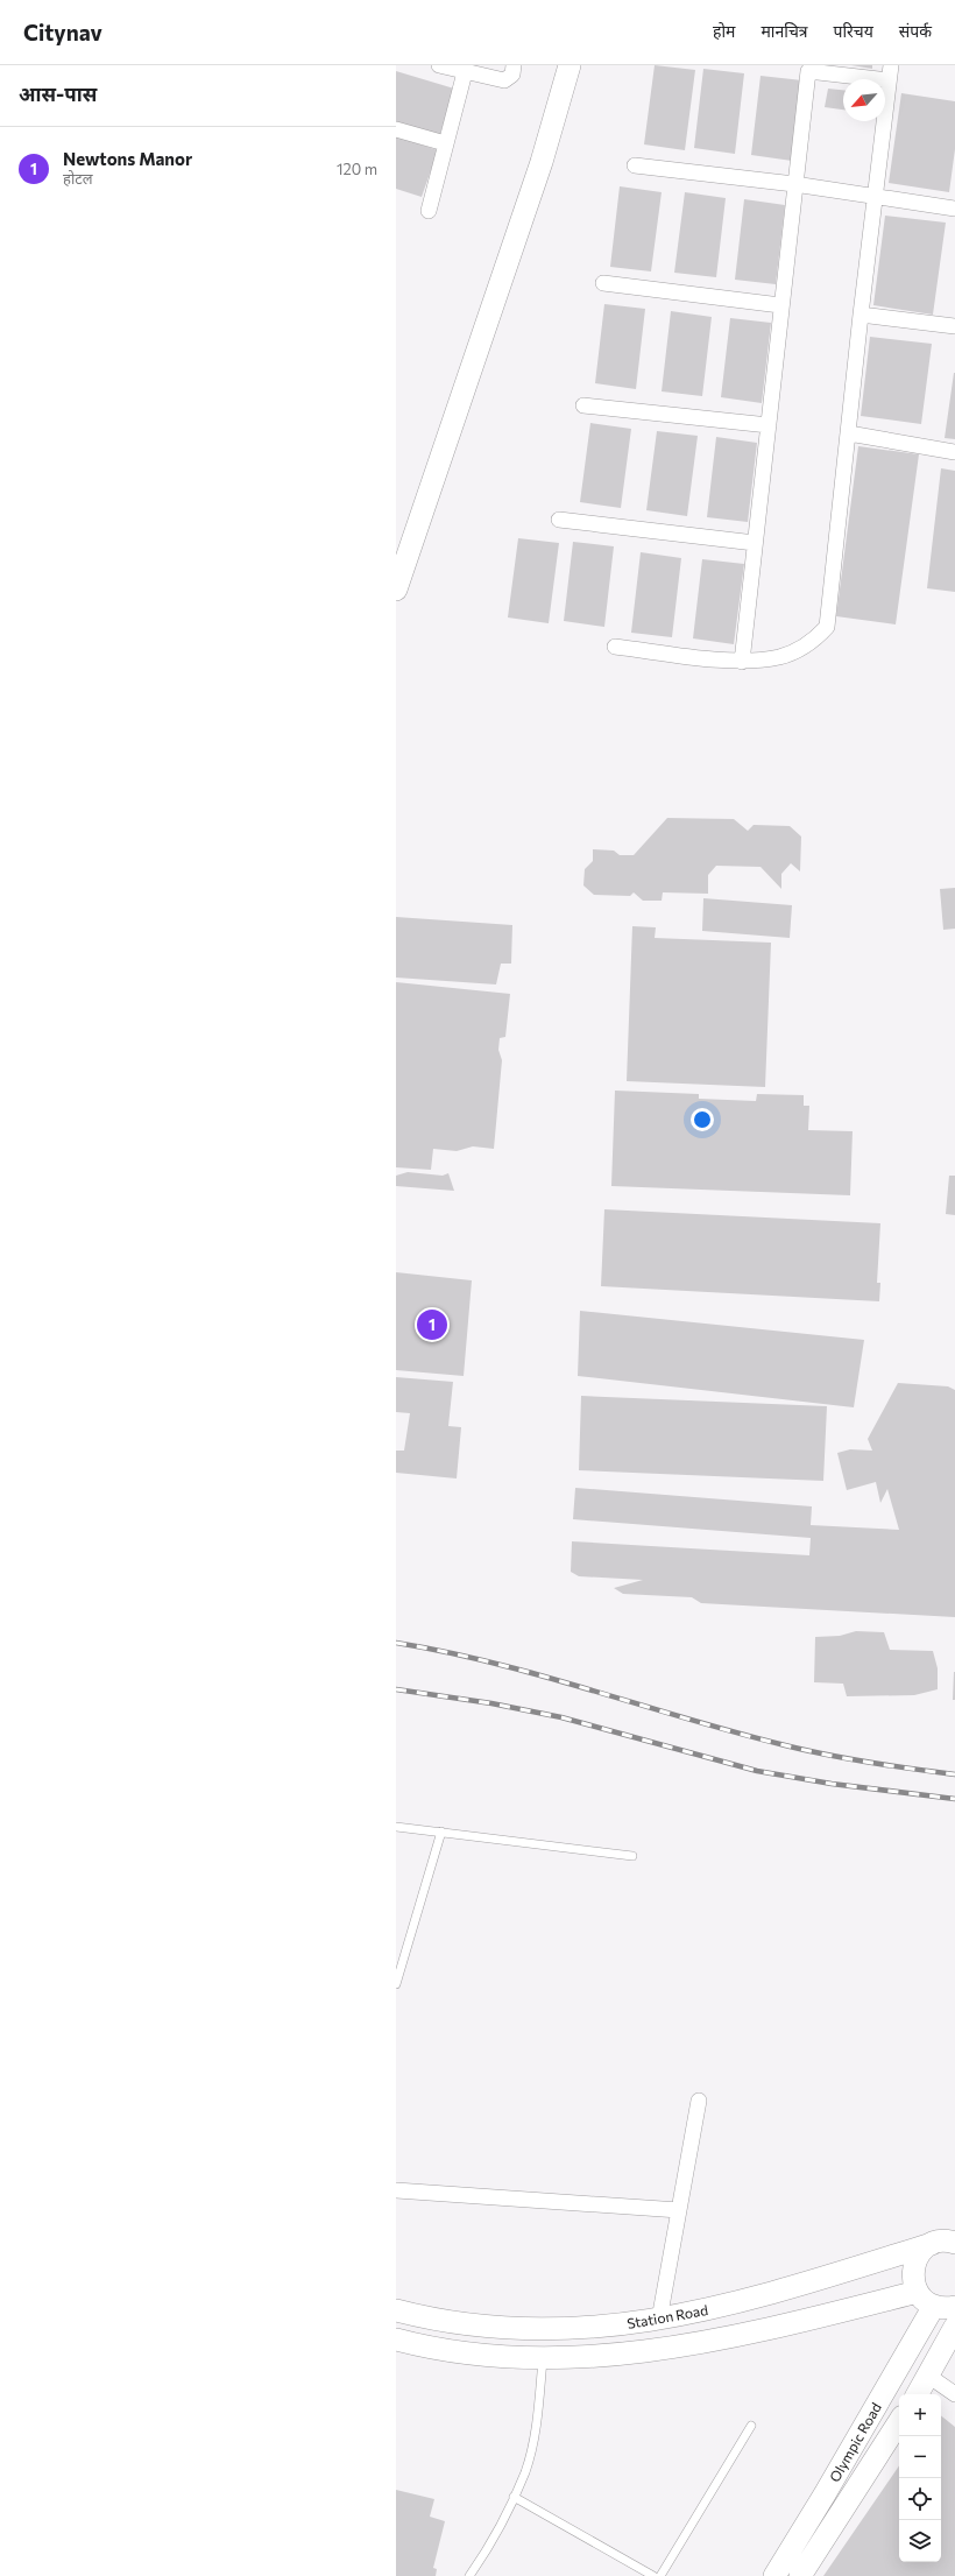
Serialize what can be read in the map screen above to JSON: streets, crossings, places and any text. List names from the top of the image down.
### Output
{
  "streets": {
    "street": ["Station Road", "Olympic Road"]
  },
  "crossings": [
    ["Station Road", "Olympic Road"]
  ],
  "north": "bottom left",
  "page": {
    "header": "Citynav",
    "nav": [
      "होम",
      "मानचित्र",
      "परिचय",
      "संपर्क"
    ],
    "heading": "आस-पास",
    "list": [
      {
        "mark": "1",
        "name": "Newtons Manor",
        "note": "होटल",
        "value": "120 m"
      }
    ],
    "pins": "1",
    "map_buttons": ["+", "−"]
  }
}
